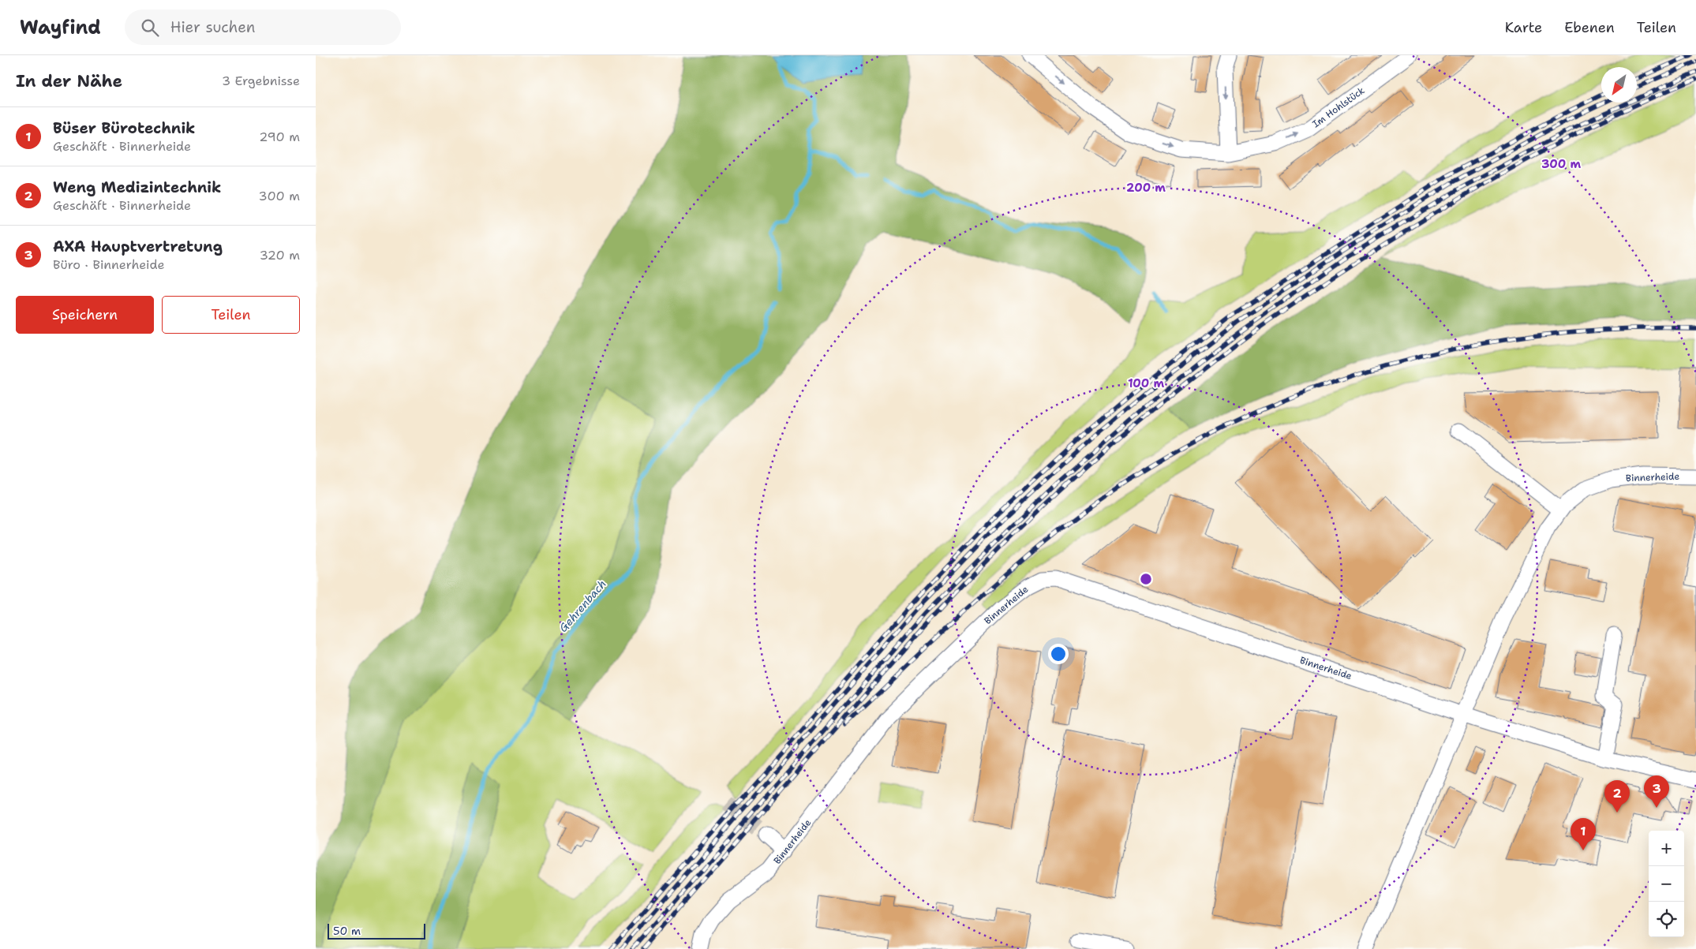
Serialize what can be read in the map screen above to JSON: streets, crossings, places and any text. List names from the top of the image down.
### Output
{
  "streets": {
    "street": ["Im Hohlstück", "Binnerheide"]
  },
  "one_way": ["Im Hohlstück"],
  "water": ["Gehrenbach"],
  "scale_bar": "50 m",
  "north": "bottom left",
  "page": {
    "header": "Wayfind",
    "search": "Hier suchen",
    "nav": ["Karte", "Ebenen", "Teilen"],
    "heading": ["In der Nähe", "3 Ergebnisse"],
    "list": [
      {
        "mark": "1",
        "name": "Büser Bürotechnik",
        "note": "Geschäft · Binnerheide",
        "value": "290 m"
      },
      {
        "mark": "2",
        "name": "Weng Medizintechnik",
        "note": "Geschäft · Binnerheide",
        "value": "300 m"
      },
      {
        "mark": "3",
        "name": "AXA Hauptvertretung",
        "note": "Büro · Binnerheide",
        "value": "320 m"
      }
    ],
    "buttons": ["Speichern", "Teilen"],
    "pins": ["3", "2", "1"],
    "map_buttons": ["+", "−"],
    "scale": "50 m"
  },
  "rings": ["300 m", "200 m", "100 m"]
}
